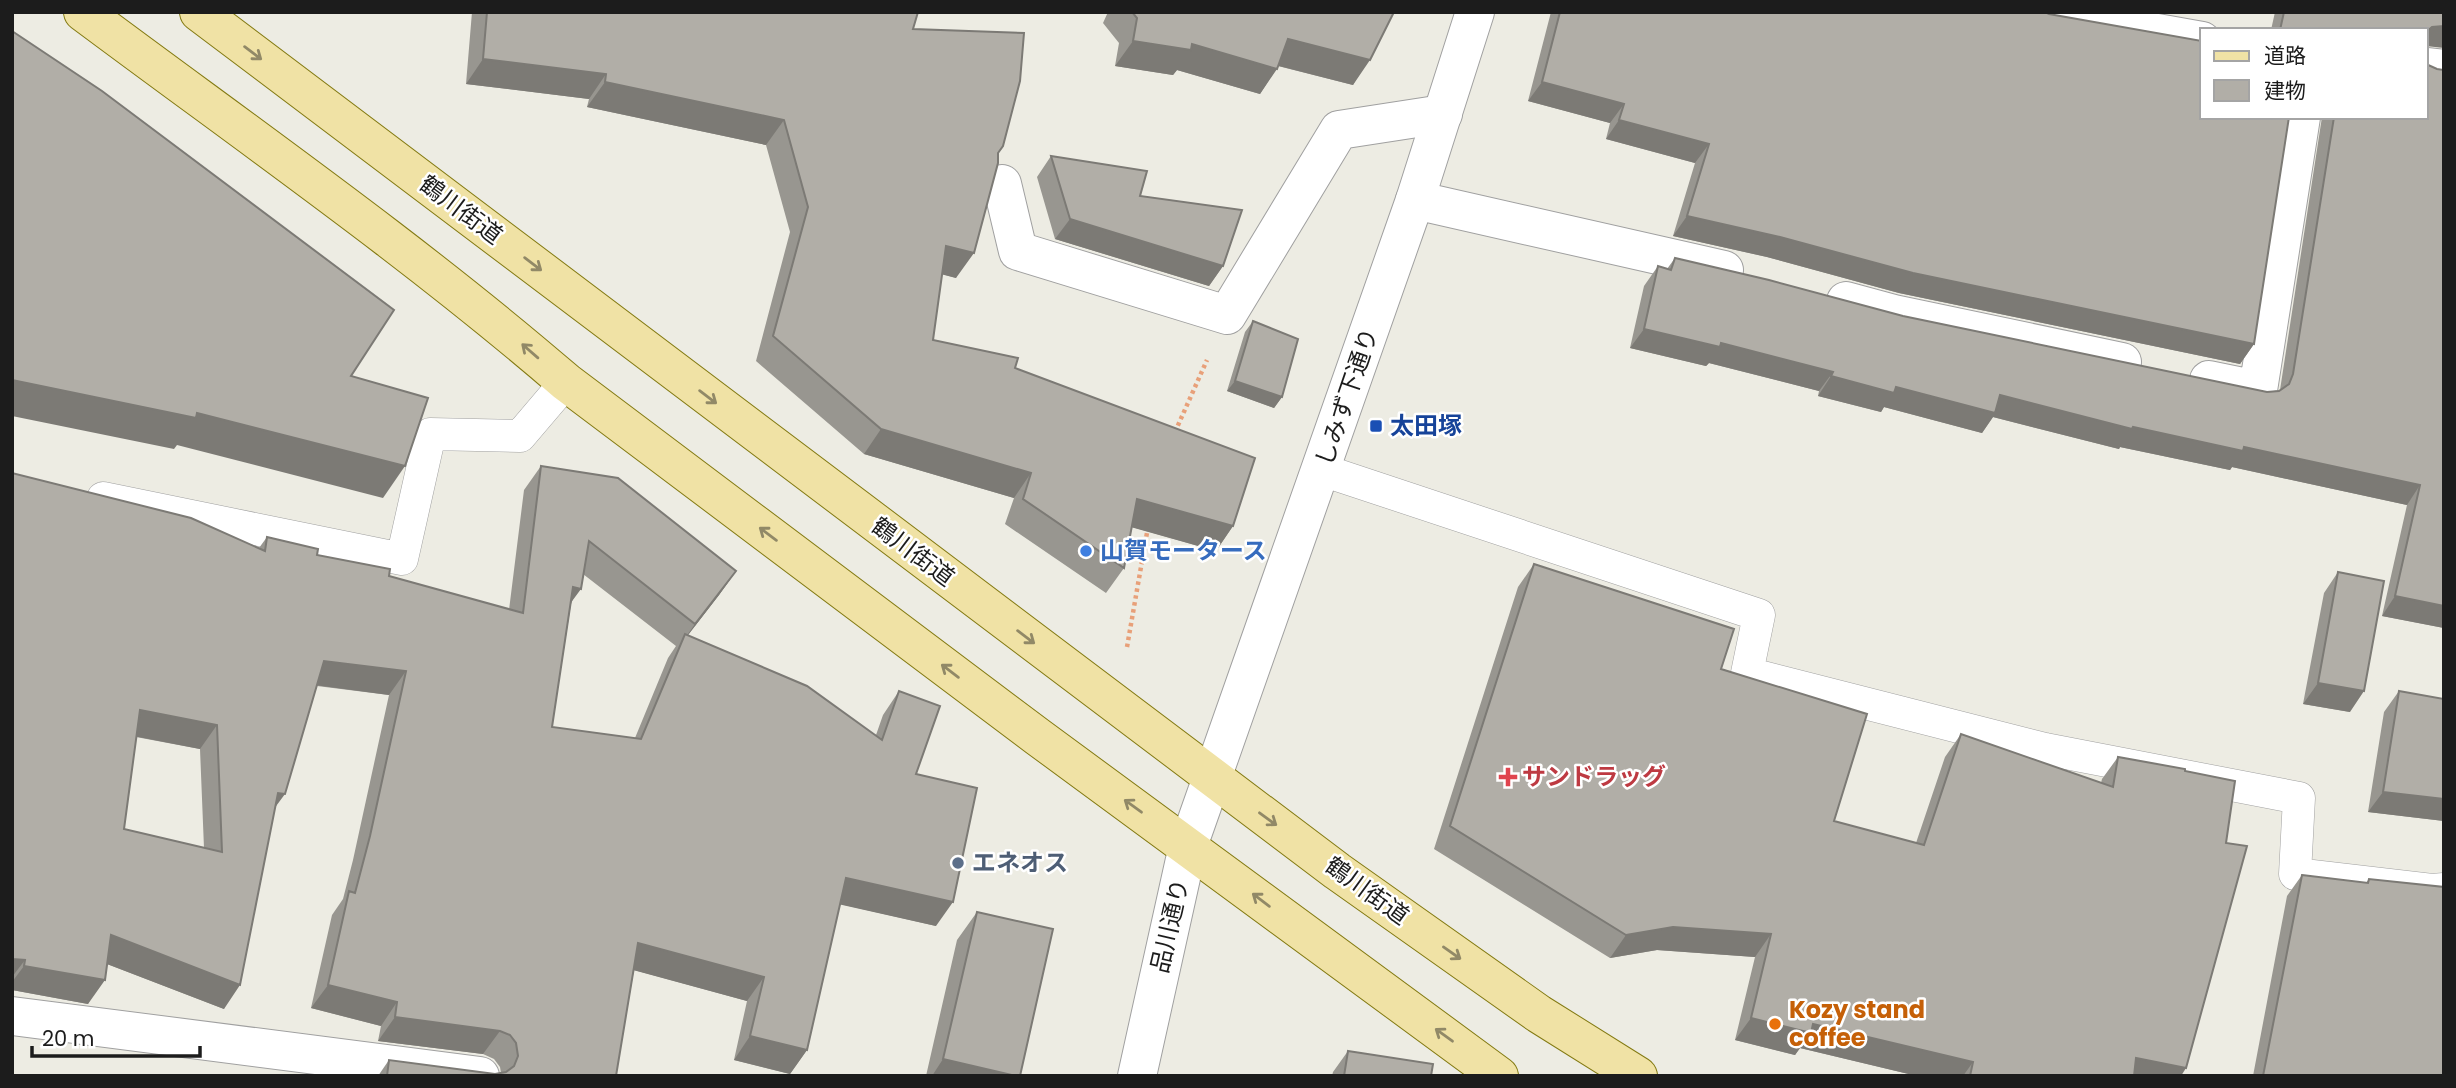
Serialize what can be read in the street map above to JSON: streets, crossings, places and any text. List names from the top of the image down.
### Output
{
  "streets": {
    "main road": ["鶴川街道"],
    "street": ["しみず下通り", "品川通り"]
  },
  "crossings": [
    ["鶴川街道", "しみず下通り"],
    ["鶴川街道", "品川通り"],
    ["しみず下通り", "品川通り"]
  ],
  "places": {
    "transit": ["太田塚"],
    "other": ["山賀モータース", "エネオス", "Kozy stand coffee"],
    "health": ["サンドラッグ"]
  },
  "legend": ["道路", "建物"],
  "scale_bar": "20 m"
}
